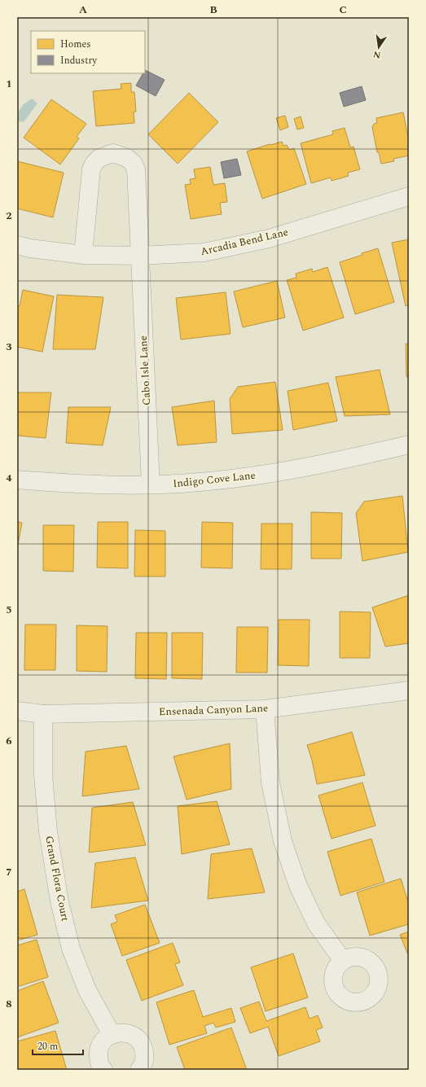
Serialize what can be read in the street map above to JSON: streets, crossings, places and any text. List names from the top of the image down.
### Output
{
  "streets": {
    "street": [
      "Arcadia Bend Lane",
      "Cabo Isle Lane",
      "Indigo Cove Lane",
      "Ensenada Canyon Lane",
      "Grand Flora Court"
    ]
  },
  "crossings": [
    ["Arcadia Bend Lane", "Cabo Isle Lane"],
    ["Cabo Isle Lane", "Indigo Cove Lane"],
    ["Ensenada Canyon Lane", "Grand Flora Court"]
  ],
  "legend": ["Homes", "Industry"],
  "scale_bar": "20 m",
  "north": "bottom",
  "grid": {
    "columns": ["A", "B", "C"],
    "rows": [
      "1",
      "2",
      "3",
      "4",
      "5",
      "6",
      "7",
      "8"
    ]
  }
}
